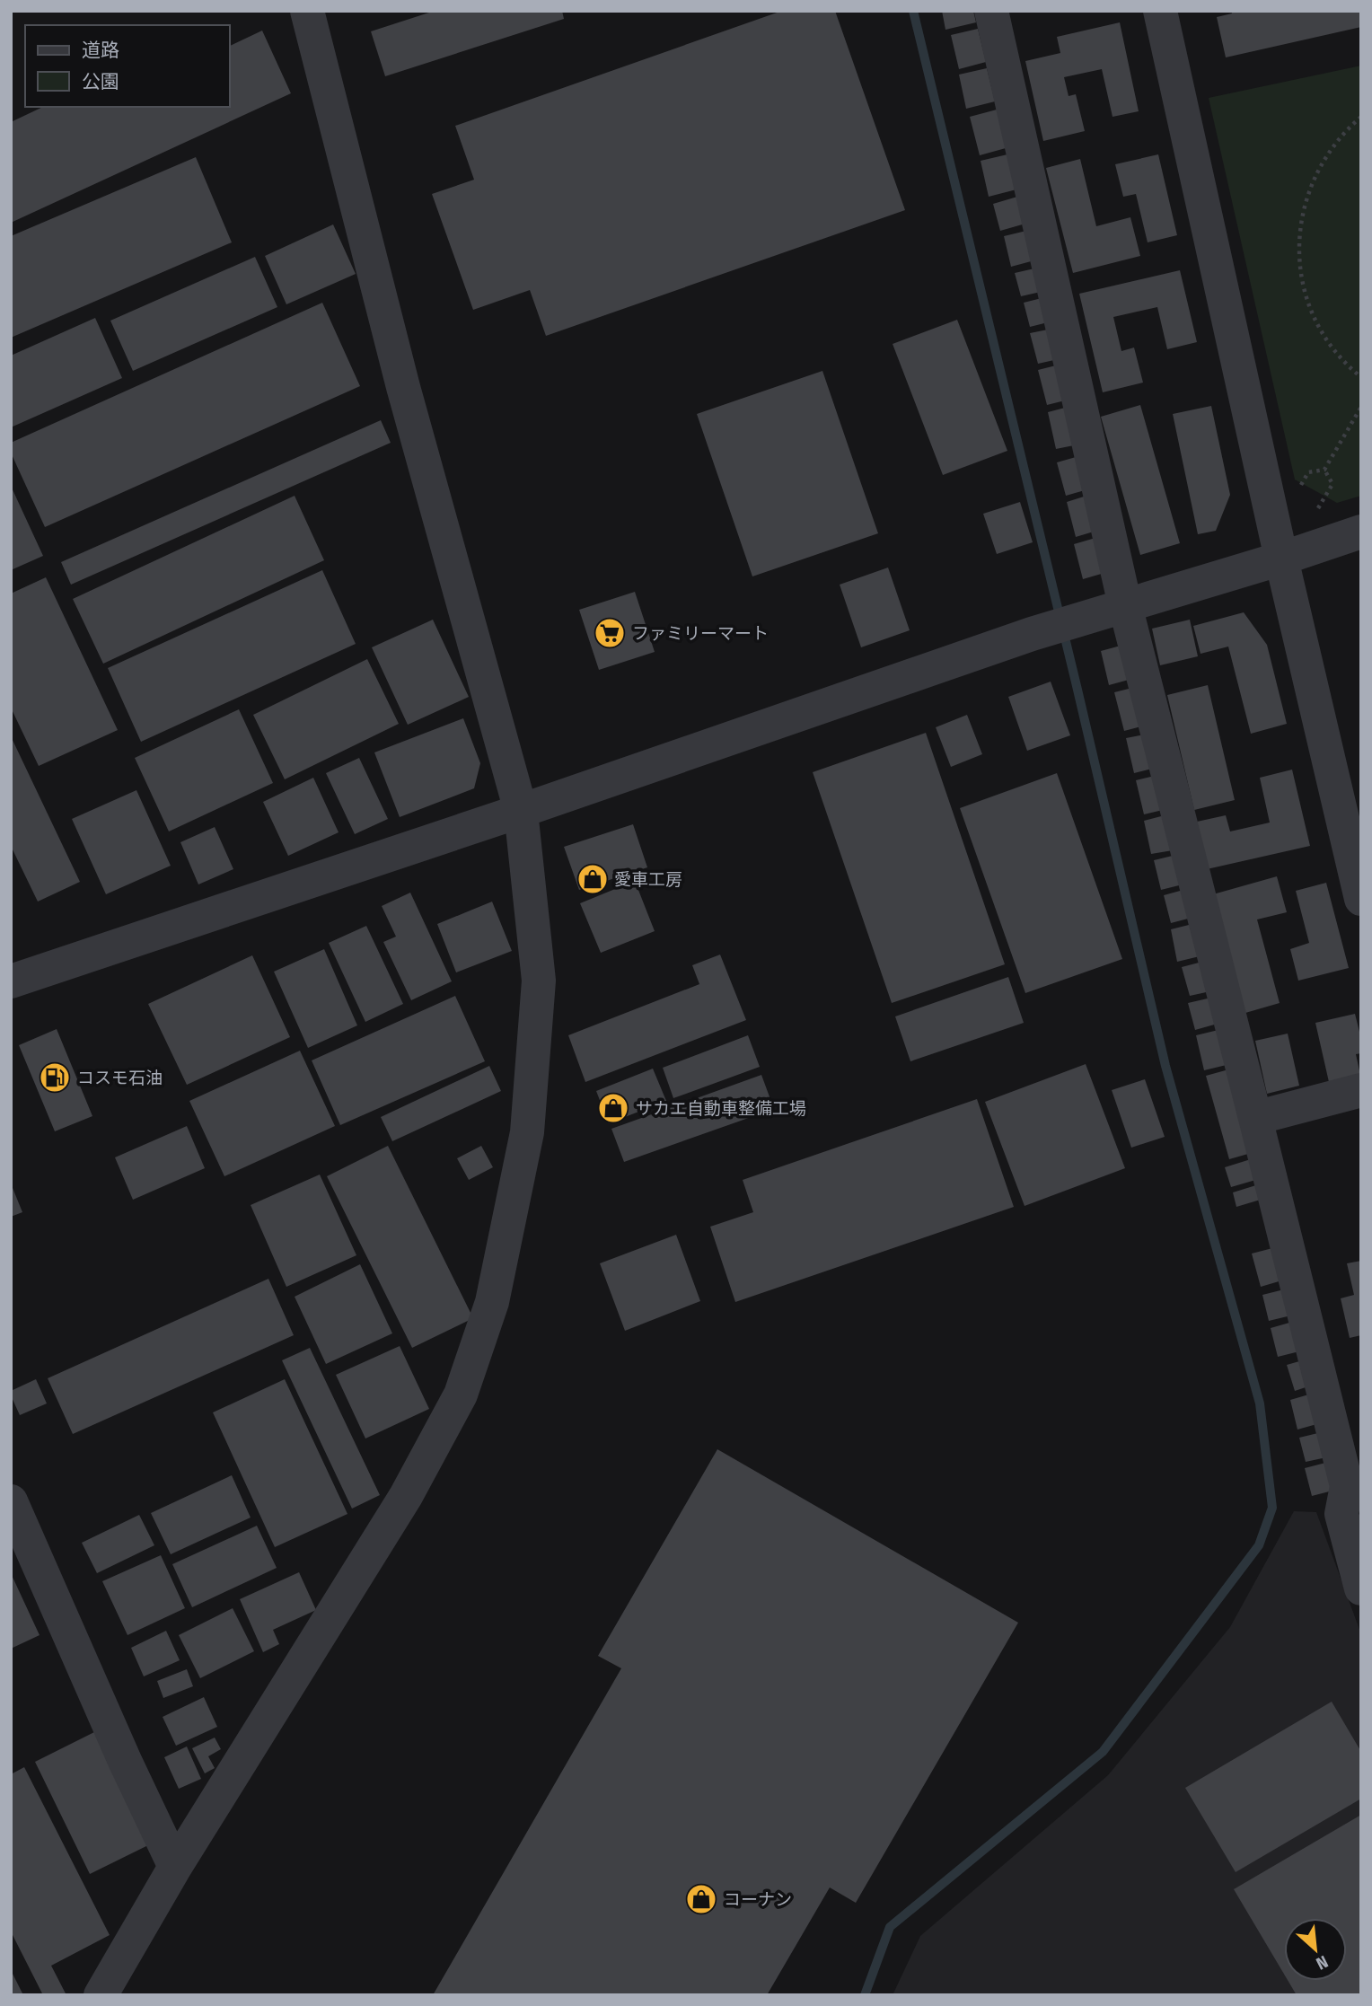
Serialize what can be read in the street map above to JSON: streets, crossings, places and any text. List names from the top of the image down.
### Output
{
  "places": {
    "supermarket": ["ファミリーマート"],
    "shop": ["愛車工房", "サカエ自動車整備工場", "コーナン"],
    "fuel station": ["コスモ石油"]
  },
  "legend": ["道路", "公園"],
  "north": "bottom right"
}
